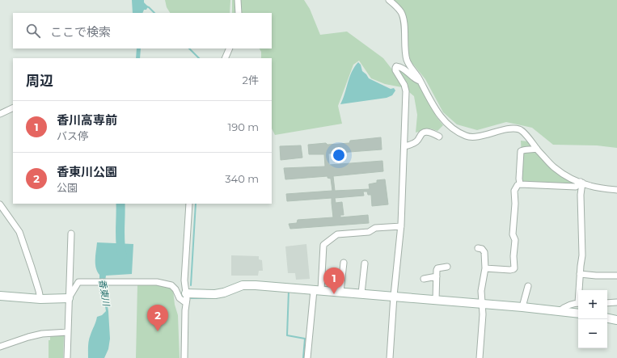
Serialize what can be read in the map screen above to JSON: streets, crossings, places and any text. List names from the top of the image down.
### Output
{
  "water": ["香東川"],
  "page": {
    "search": "ここで検索",
    "heading": ["周辺", "2件"],
    "list": [
      {
        "mark": "1",
        "name": "香川高専前",
        "note": "バス停",
        "value": "190 m"
      },
      {
        "mark": "2",
        "name": "香東川公園",
        "note": "公園",
        "value": "340 m"
      }
    ],
    "pins": ["1", "2"],
    "map_buttons": ["+", "−"]
  }
}
